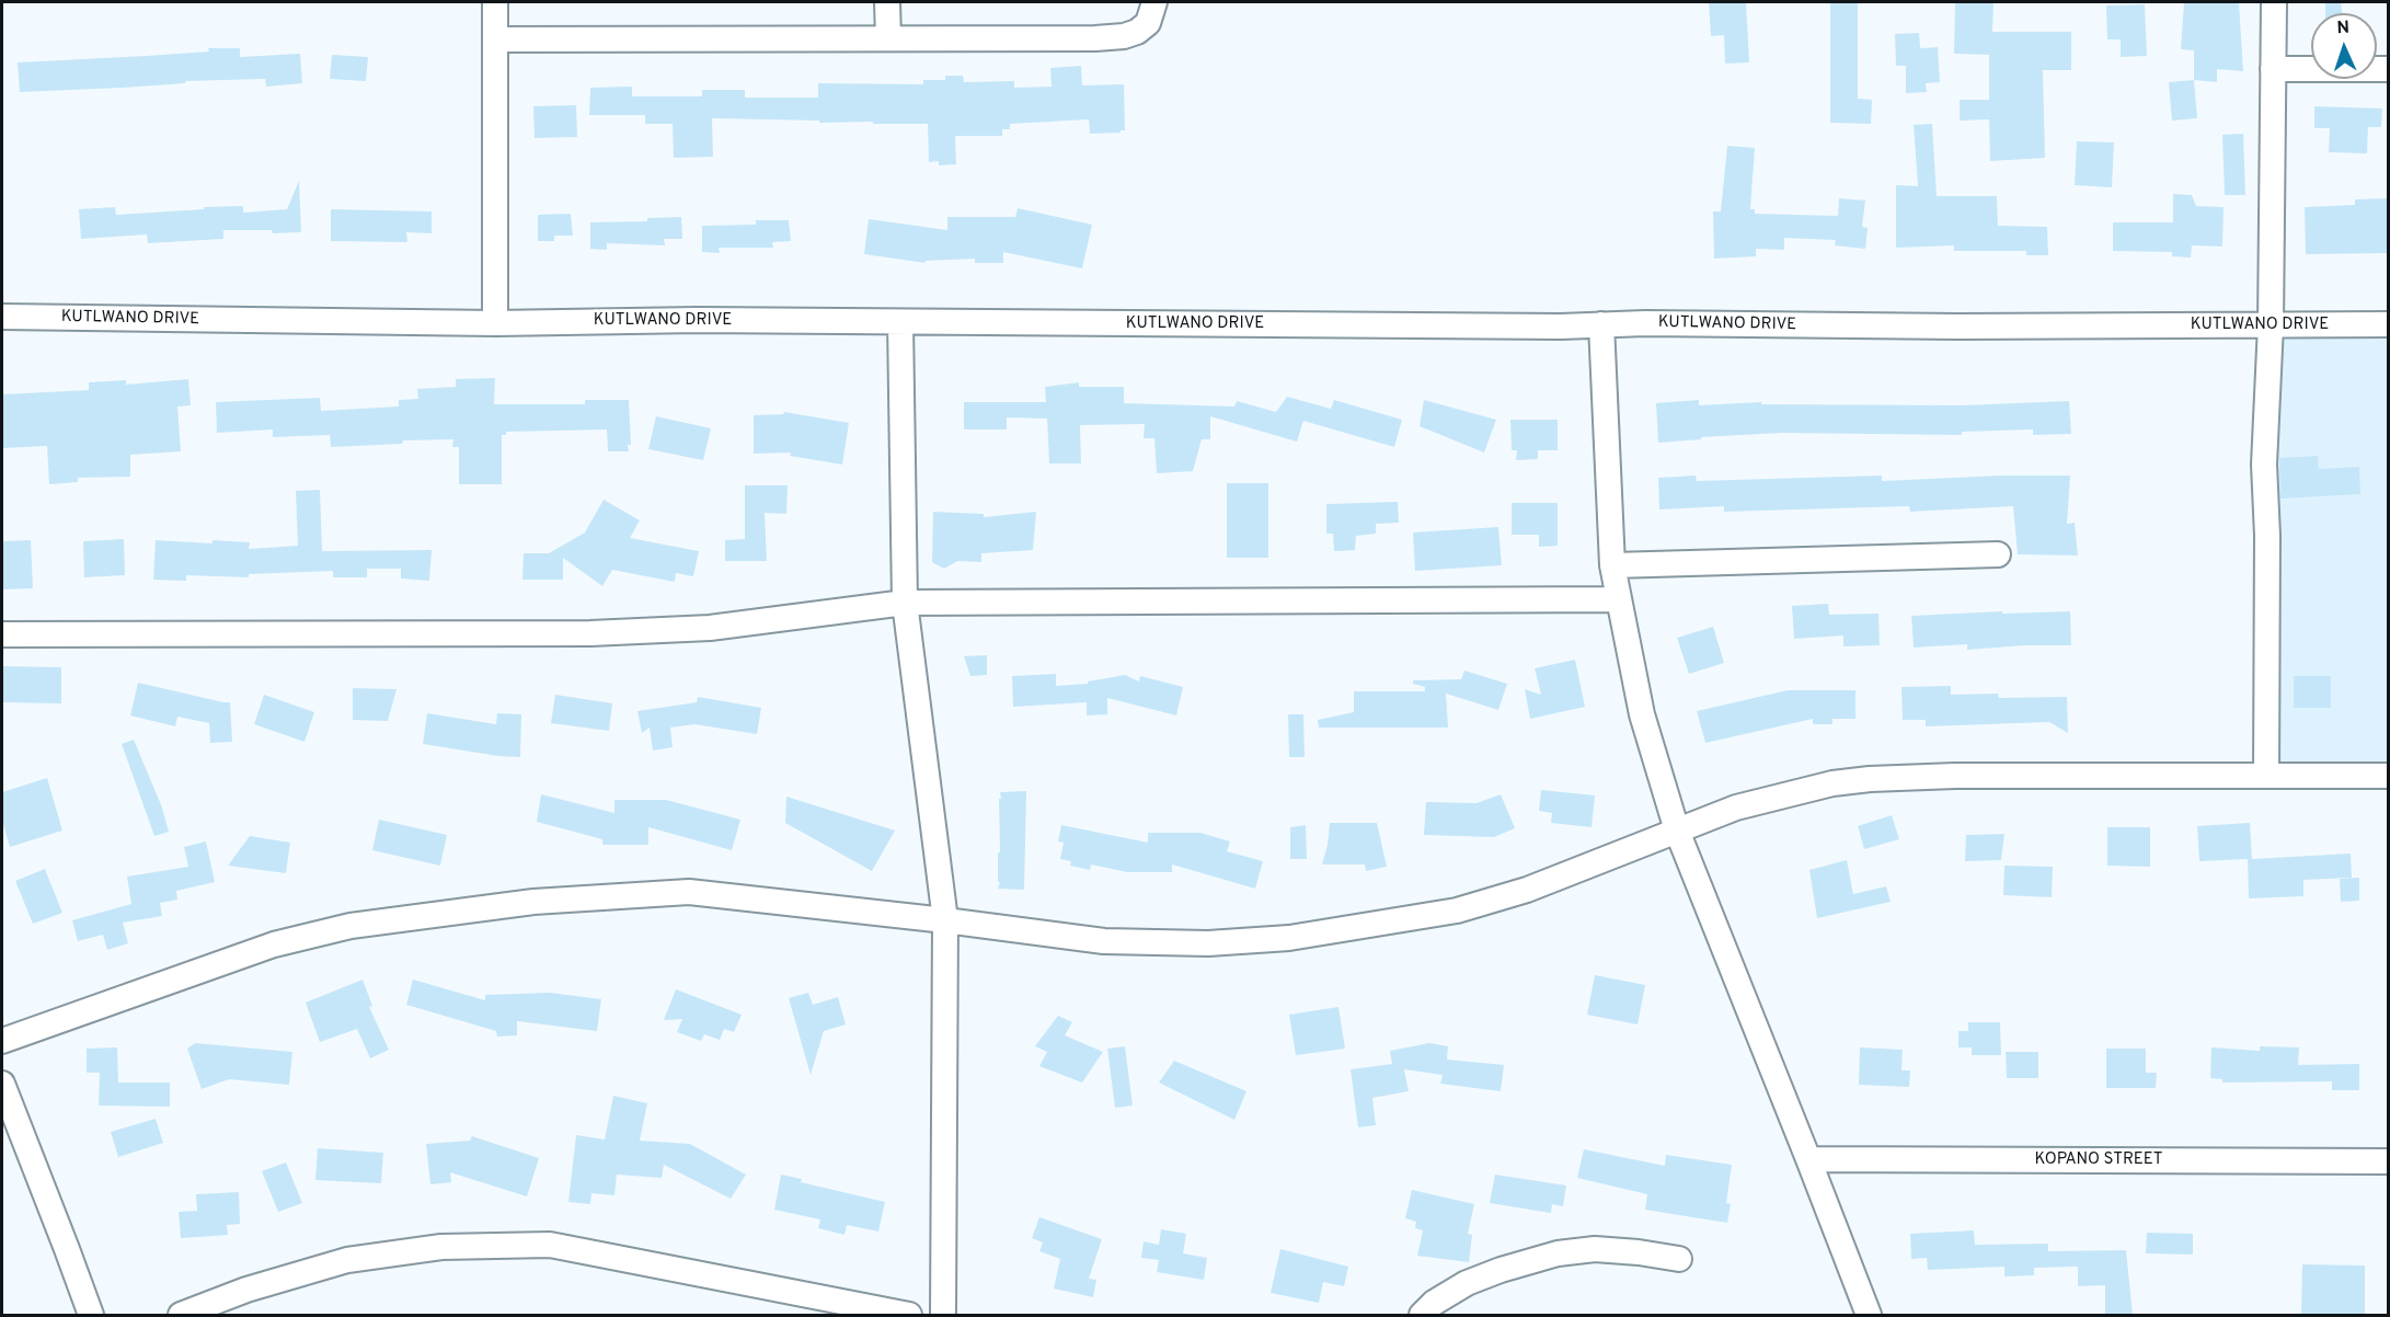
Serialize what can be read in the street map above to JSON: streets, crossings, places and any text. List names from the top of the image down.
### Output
{
  "streets": {
    "street": ["KUTLWANO DRIVE", "KOPANO STREET"]
  },
  "north": "top"
}
